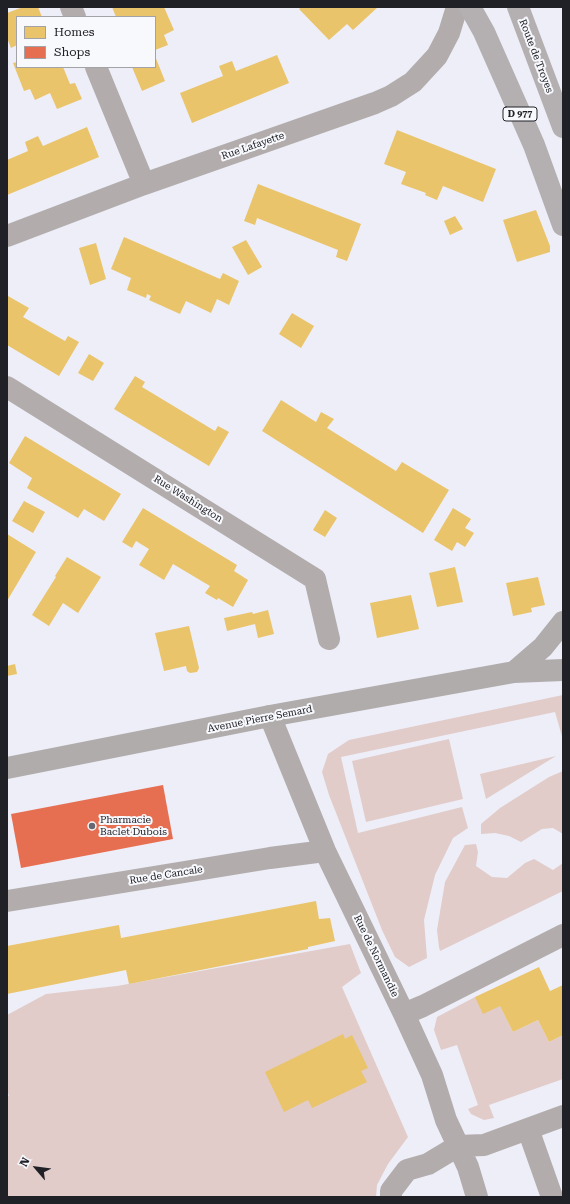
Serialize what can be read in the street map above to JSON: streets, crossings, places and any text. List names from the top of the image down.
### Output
{
  "streets": {
    "main road": ["Route de Troyes", "D 977", "Avenue Pierre Semard"],
    "street": [
      "Rue Lafayette",
      "Rue Washington",
      "Rue de Cancale",
      "Rue de Normandie"
    ]
  },
  "crossings": [
    ["Avenue Pierre Semard", "Rue de Normandie"],
    ["Rue de Cancale", "Rue de Normandie"]
  ],
  "places": ["Pharmacie Baclet Dubois"],
  "legend": ["Homes", "Shops"],
  "north": "top left"
}
